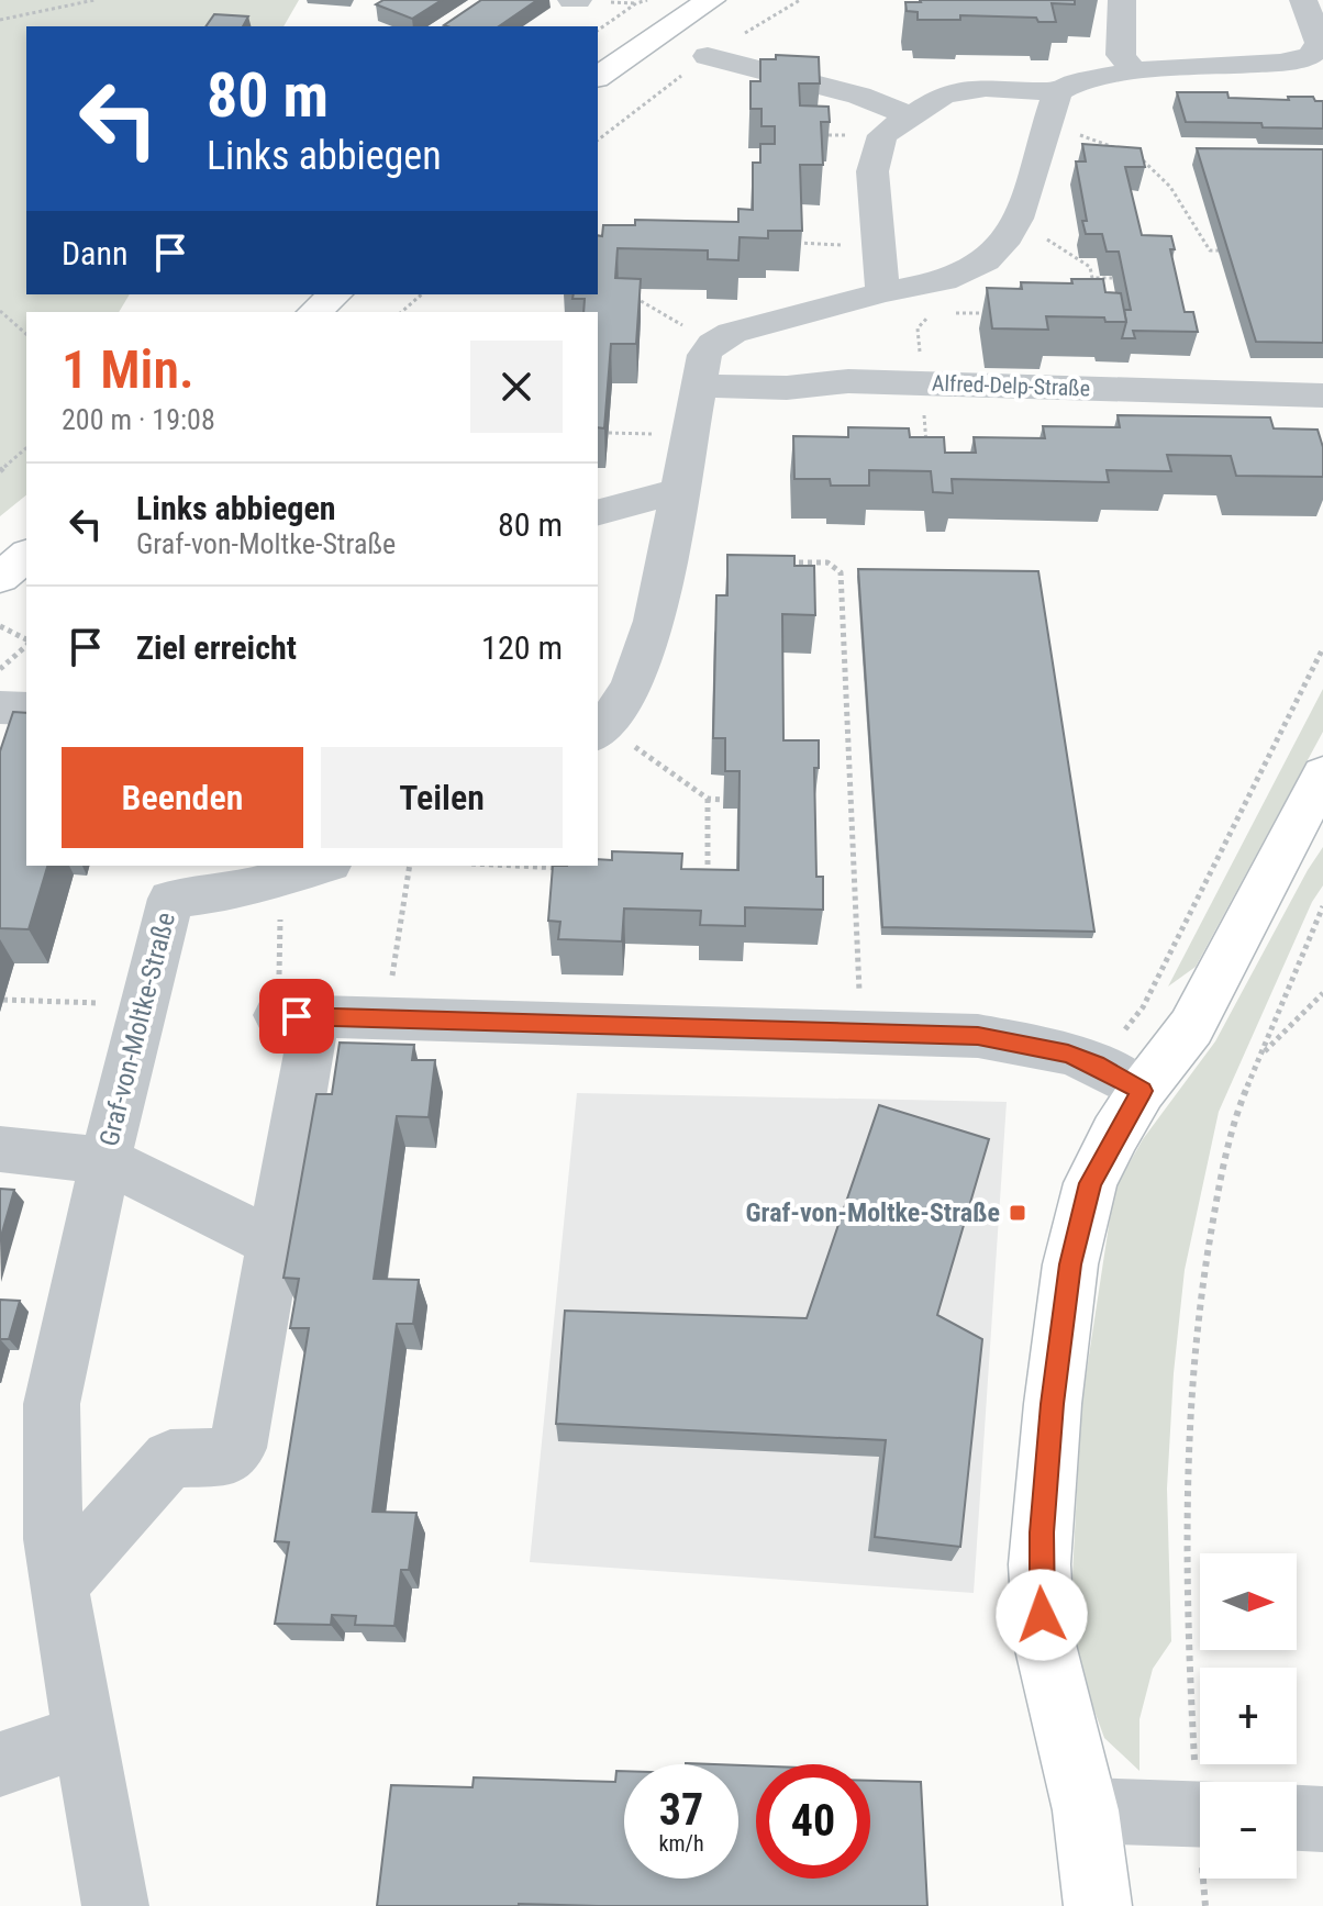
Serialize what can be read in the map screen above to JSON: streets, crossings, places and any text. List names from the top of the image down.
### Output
{
  "streets": {
    "street": ["Alfred-Delp-Straße", "Graf-von-Moltke-Straße"]
  },
  "places": {
    "transit": ["Graf-von-Moltke-Straße"]
  },
  "north": "right",
  "page": {
    "turn": ["80 m", "Links abbiegen"],
    "then": "Dann",
    "heading": ["1 Min.", "200 m · 19:08"],
    "list": [
      {
        "name": "Links abbiegen",
        "note": "Graf-von-Moltke-Straße",
        "value": "80 m"
      },
      {
        "name": "Ziel erreicht",
        "value": "120 m"
      }
    ],
    "buttons": ["Beenden", "Teilen"],
    "map_buttons": ["+", "−"],
    "speed": "37 km/h",
    "limit": "40"
  }
}
